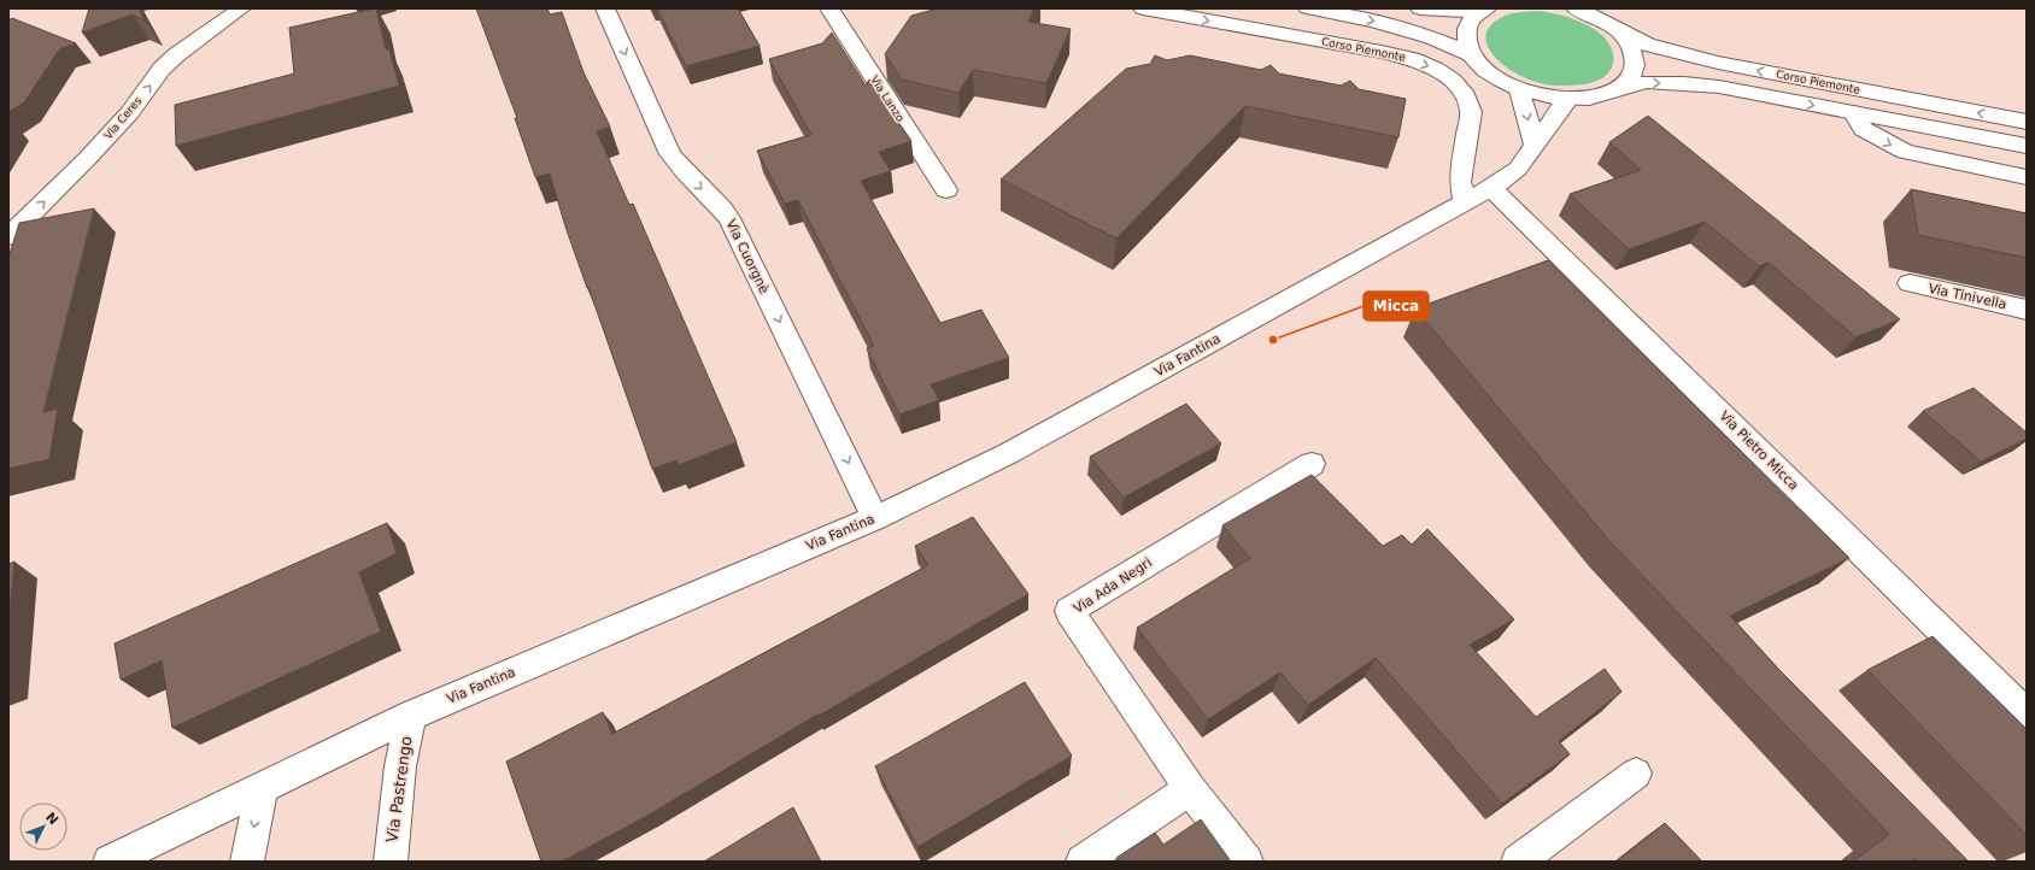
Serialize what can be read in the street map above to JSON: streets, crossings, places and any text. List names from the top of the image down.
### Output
{
  "streets": {
    "street": [
      "Corso Piemonte",
      "Via Lanzo",
      "Via Ceres",
      "Via Cuorgnè",
      "Via Tinivella",
      "Via Fantina",
      "Via Pietro Micca",
      "Via Ada Negri",
      "Via Pastrengo"
    ]
  },
  "crossings": [
    ["Corso Piemonte", "Via Fantina"],
    ["Via Cuorgnè", "Via Fantina"],
    ["Via Fantina", "Via Pietro Micca"],
    ["Via Fantina", "Via Pastrengo"]
  ],
  "one_way": ["Via Ceres", "Via Cuorgnè"],
  "places": ["Micca"],
  "north": "top right"
}
